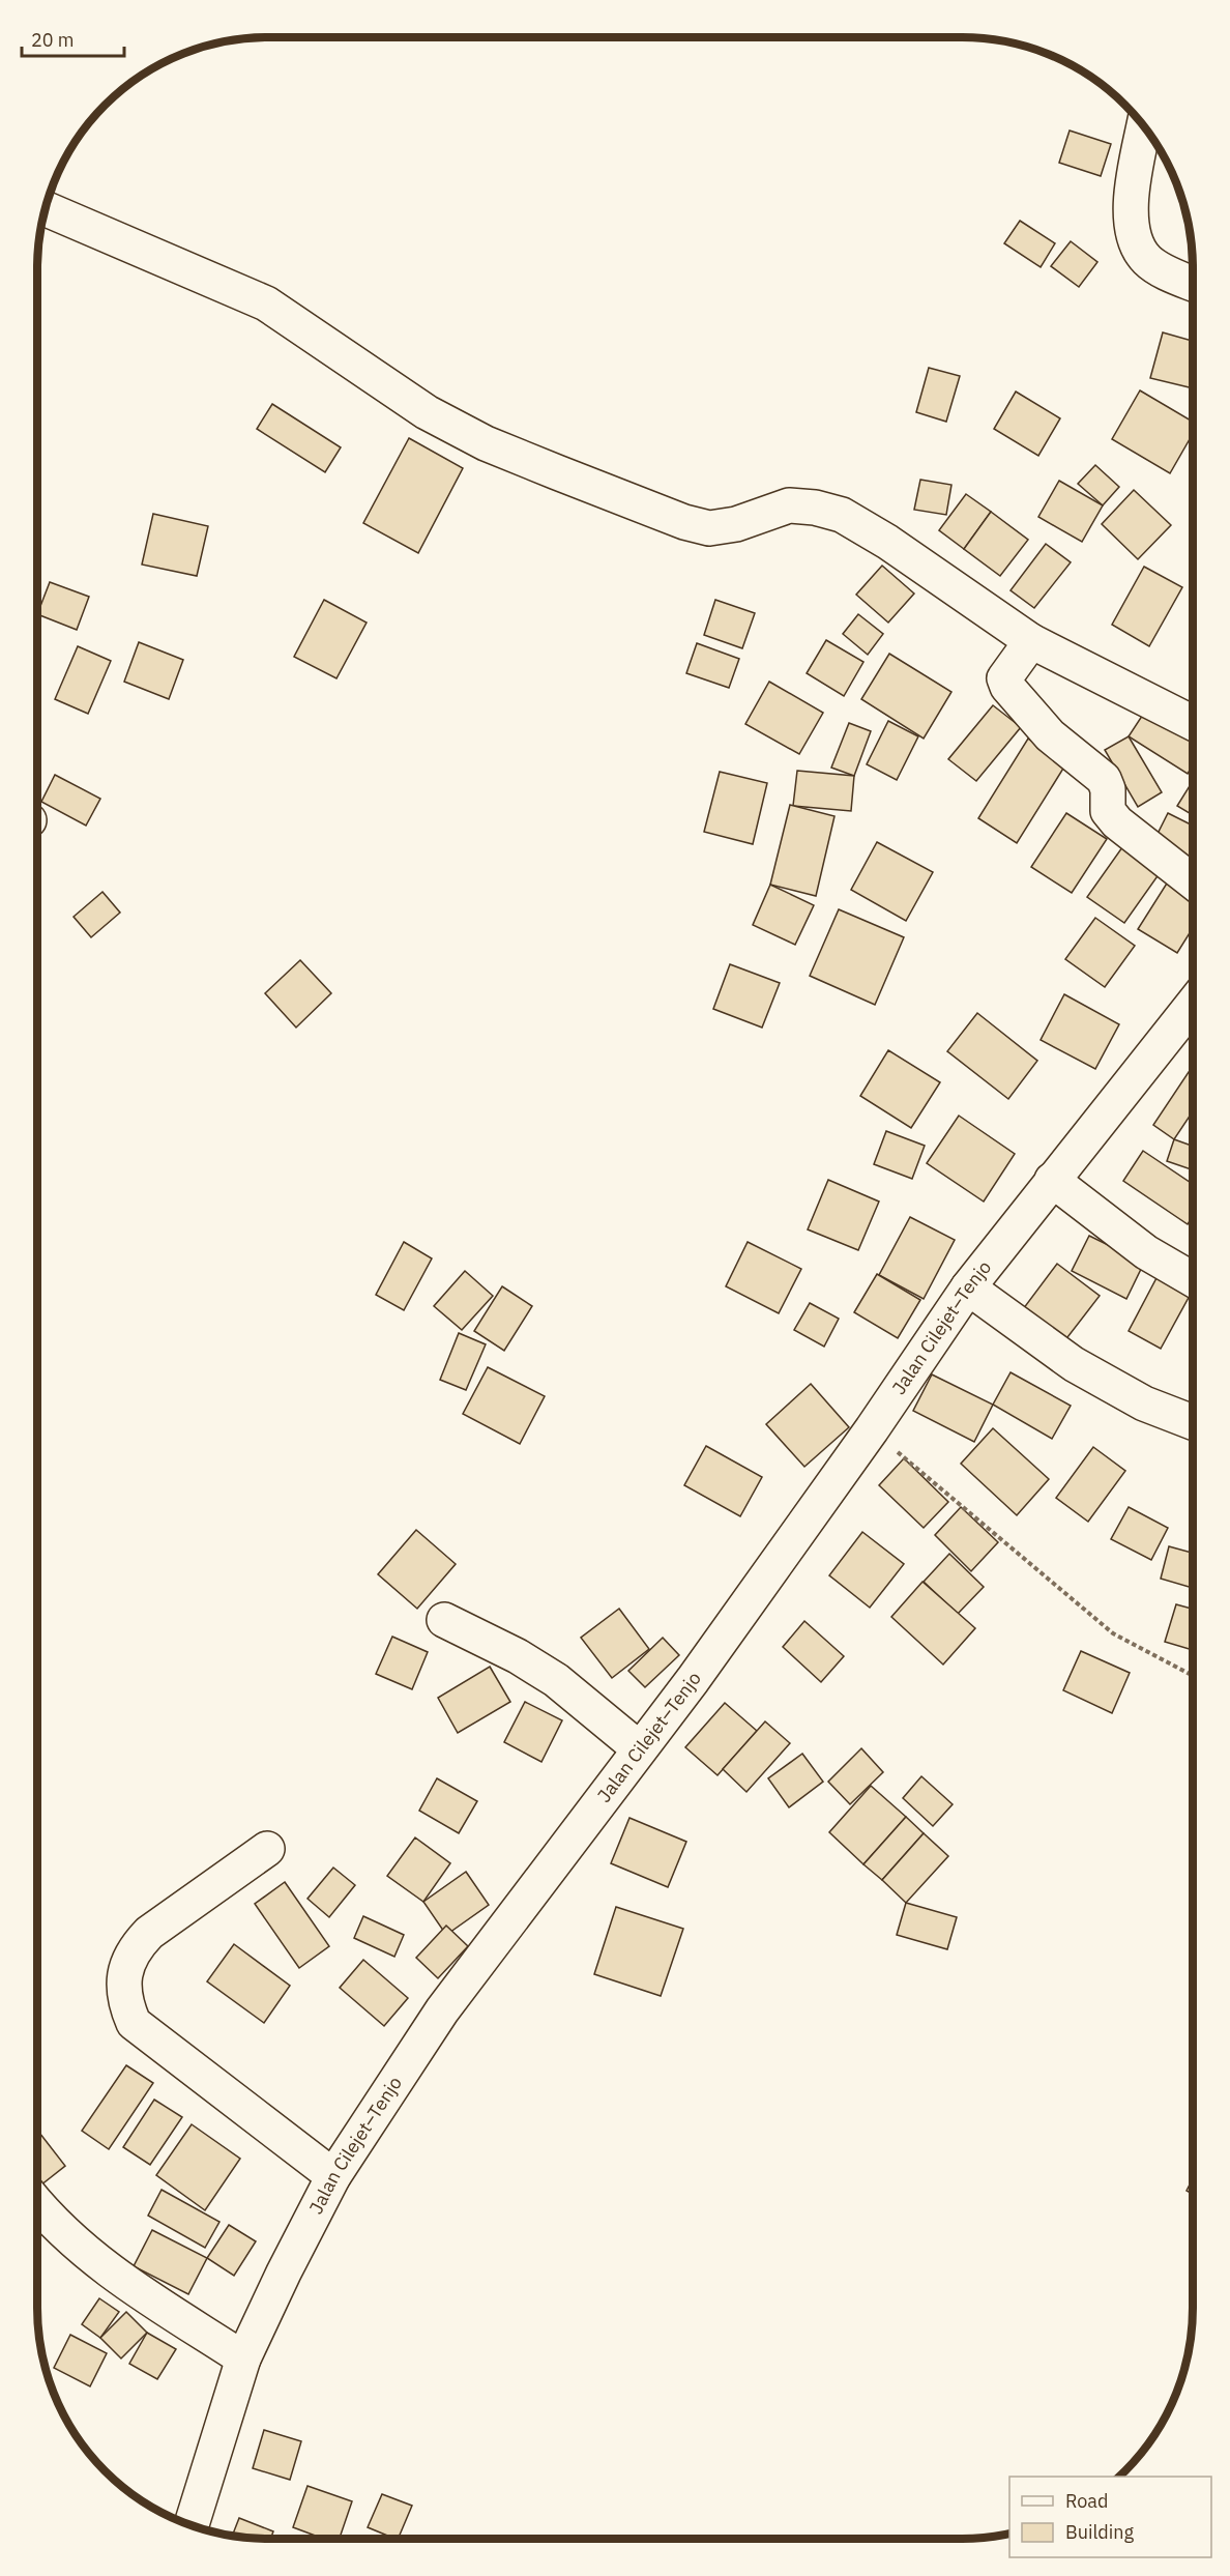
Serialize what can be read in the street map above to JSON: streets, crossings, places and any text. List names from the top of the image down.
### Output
{
  "streets": {
    "street": ["Jalan Cilejet–Tenjo"]
  },
  "legend": ["Road", "Building"],
  "scale_bar": "20 m"
}
